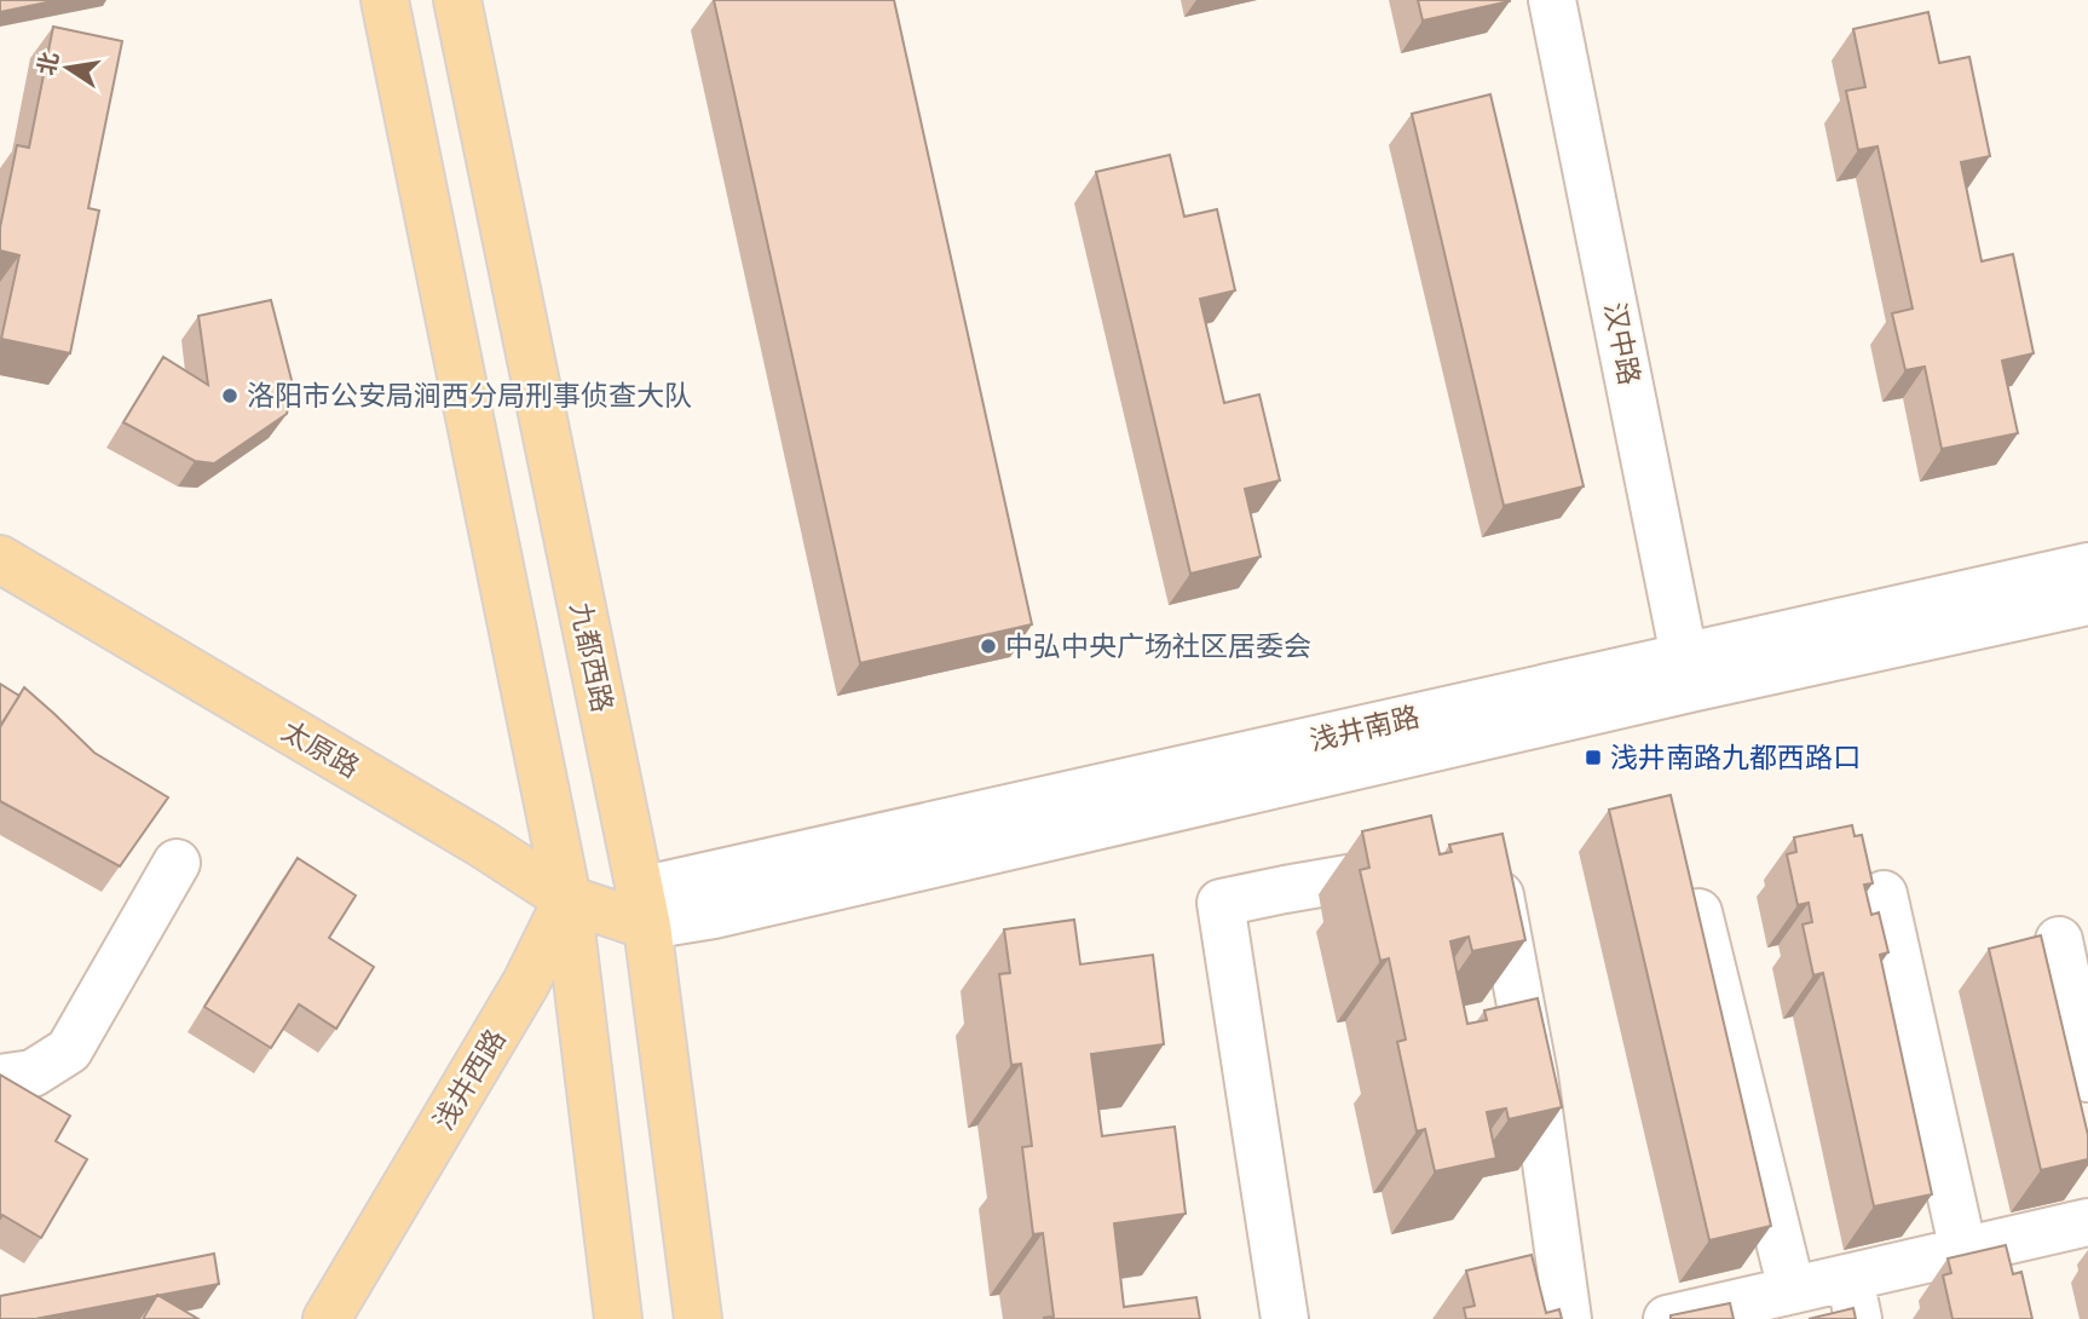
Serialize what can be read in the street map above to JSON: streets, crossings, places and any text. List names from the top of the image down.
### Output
{
  "streets": {
    "main road": ["九都西路", "太原路", "浅井西路"],
    "street": ["汉中路", "浅井南路"]
  },
  "crossings": [
    ["汉中路", "浅井南路"],
    ["九都西路", "浅井南路"],
    ["九都西路", "太原路"],
    ["浅井南路", "太原路"],
    ["太原路", "浅井西路"]
  ],
  "places": {
    "other": ["洛阳市公安局涧西分局刑事侦查大队", "中弘中央广场社区居委会"],
    "transit": ["浅井南路九都西路口"]
  },
  "north": "left"
}
